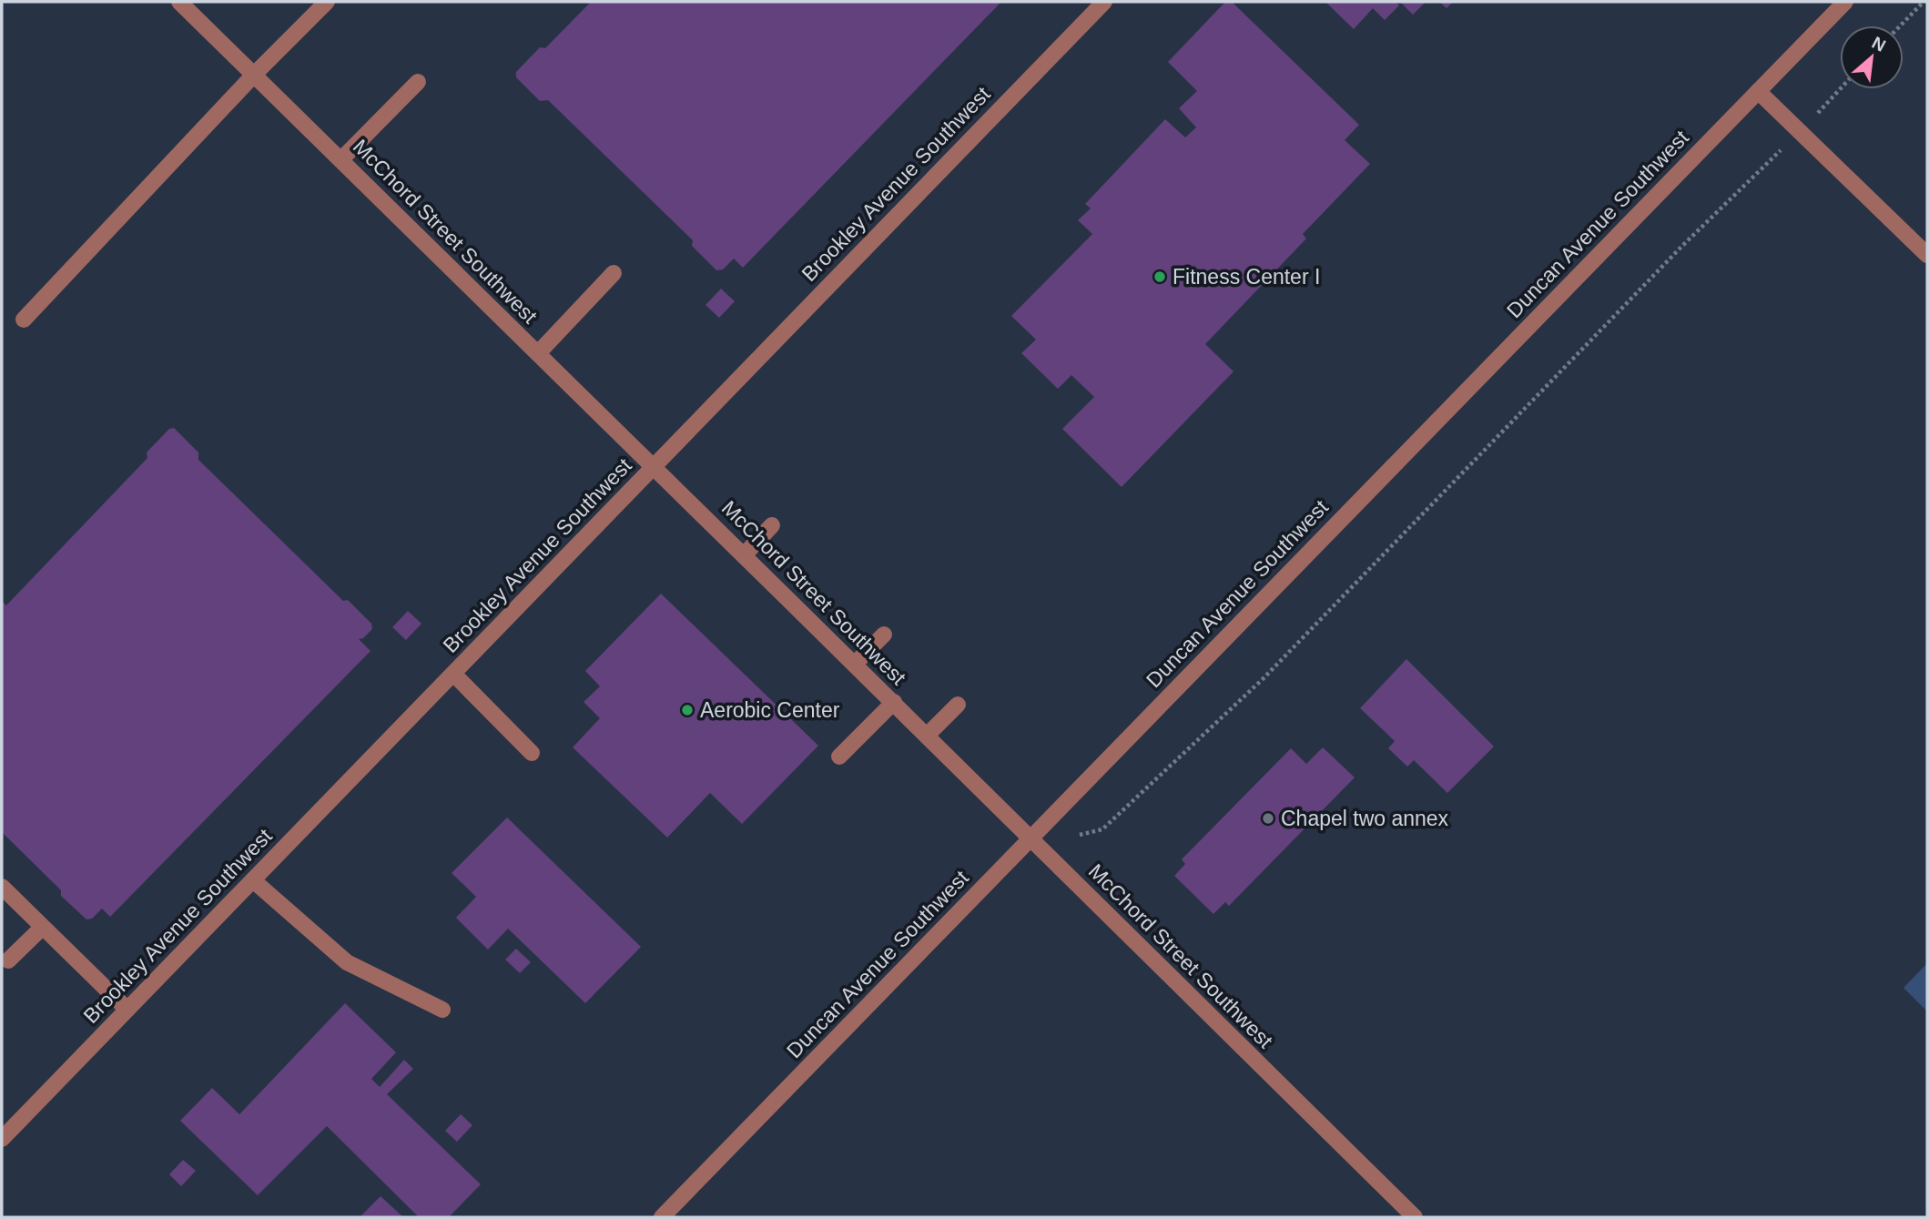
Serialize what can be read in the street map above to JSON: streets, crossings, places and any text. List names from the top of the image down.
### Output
{
  "streets": {
    "street": ["Brookley Avenue Southwest", "Duncan Avenue Southwest", "McChord Street Southwest"]
  },
  "crossings": [
    ["Brookley Avenue Southwest", "McChord Street Southwest"],
    ["Duncan Avenue Southwest", "McChord Street Southwest"]
  ],
  "places": ["Fitness Center I", "Aerobic Center", "Chapel two annex"],
  "north": "top right"
}
